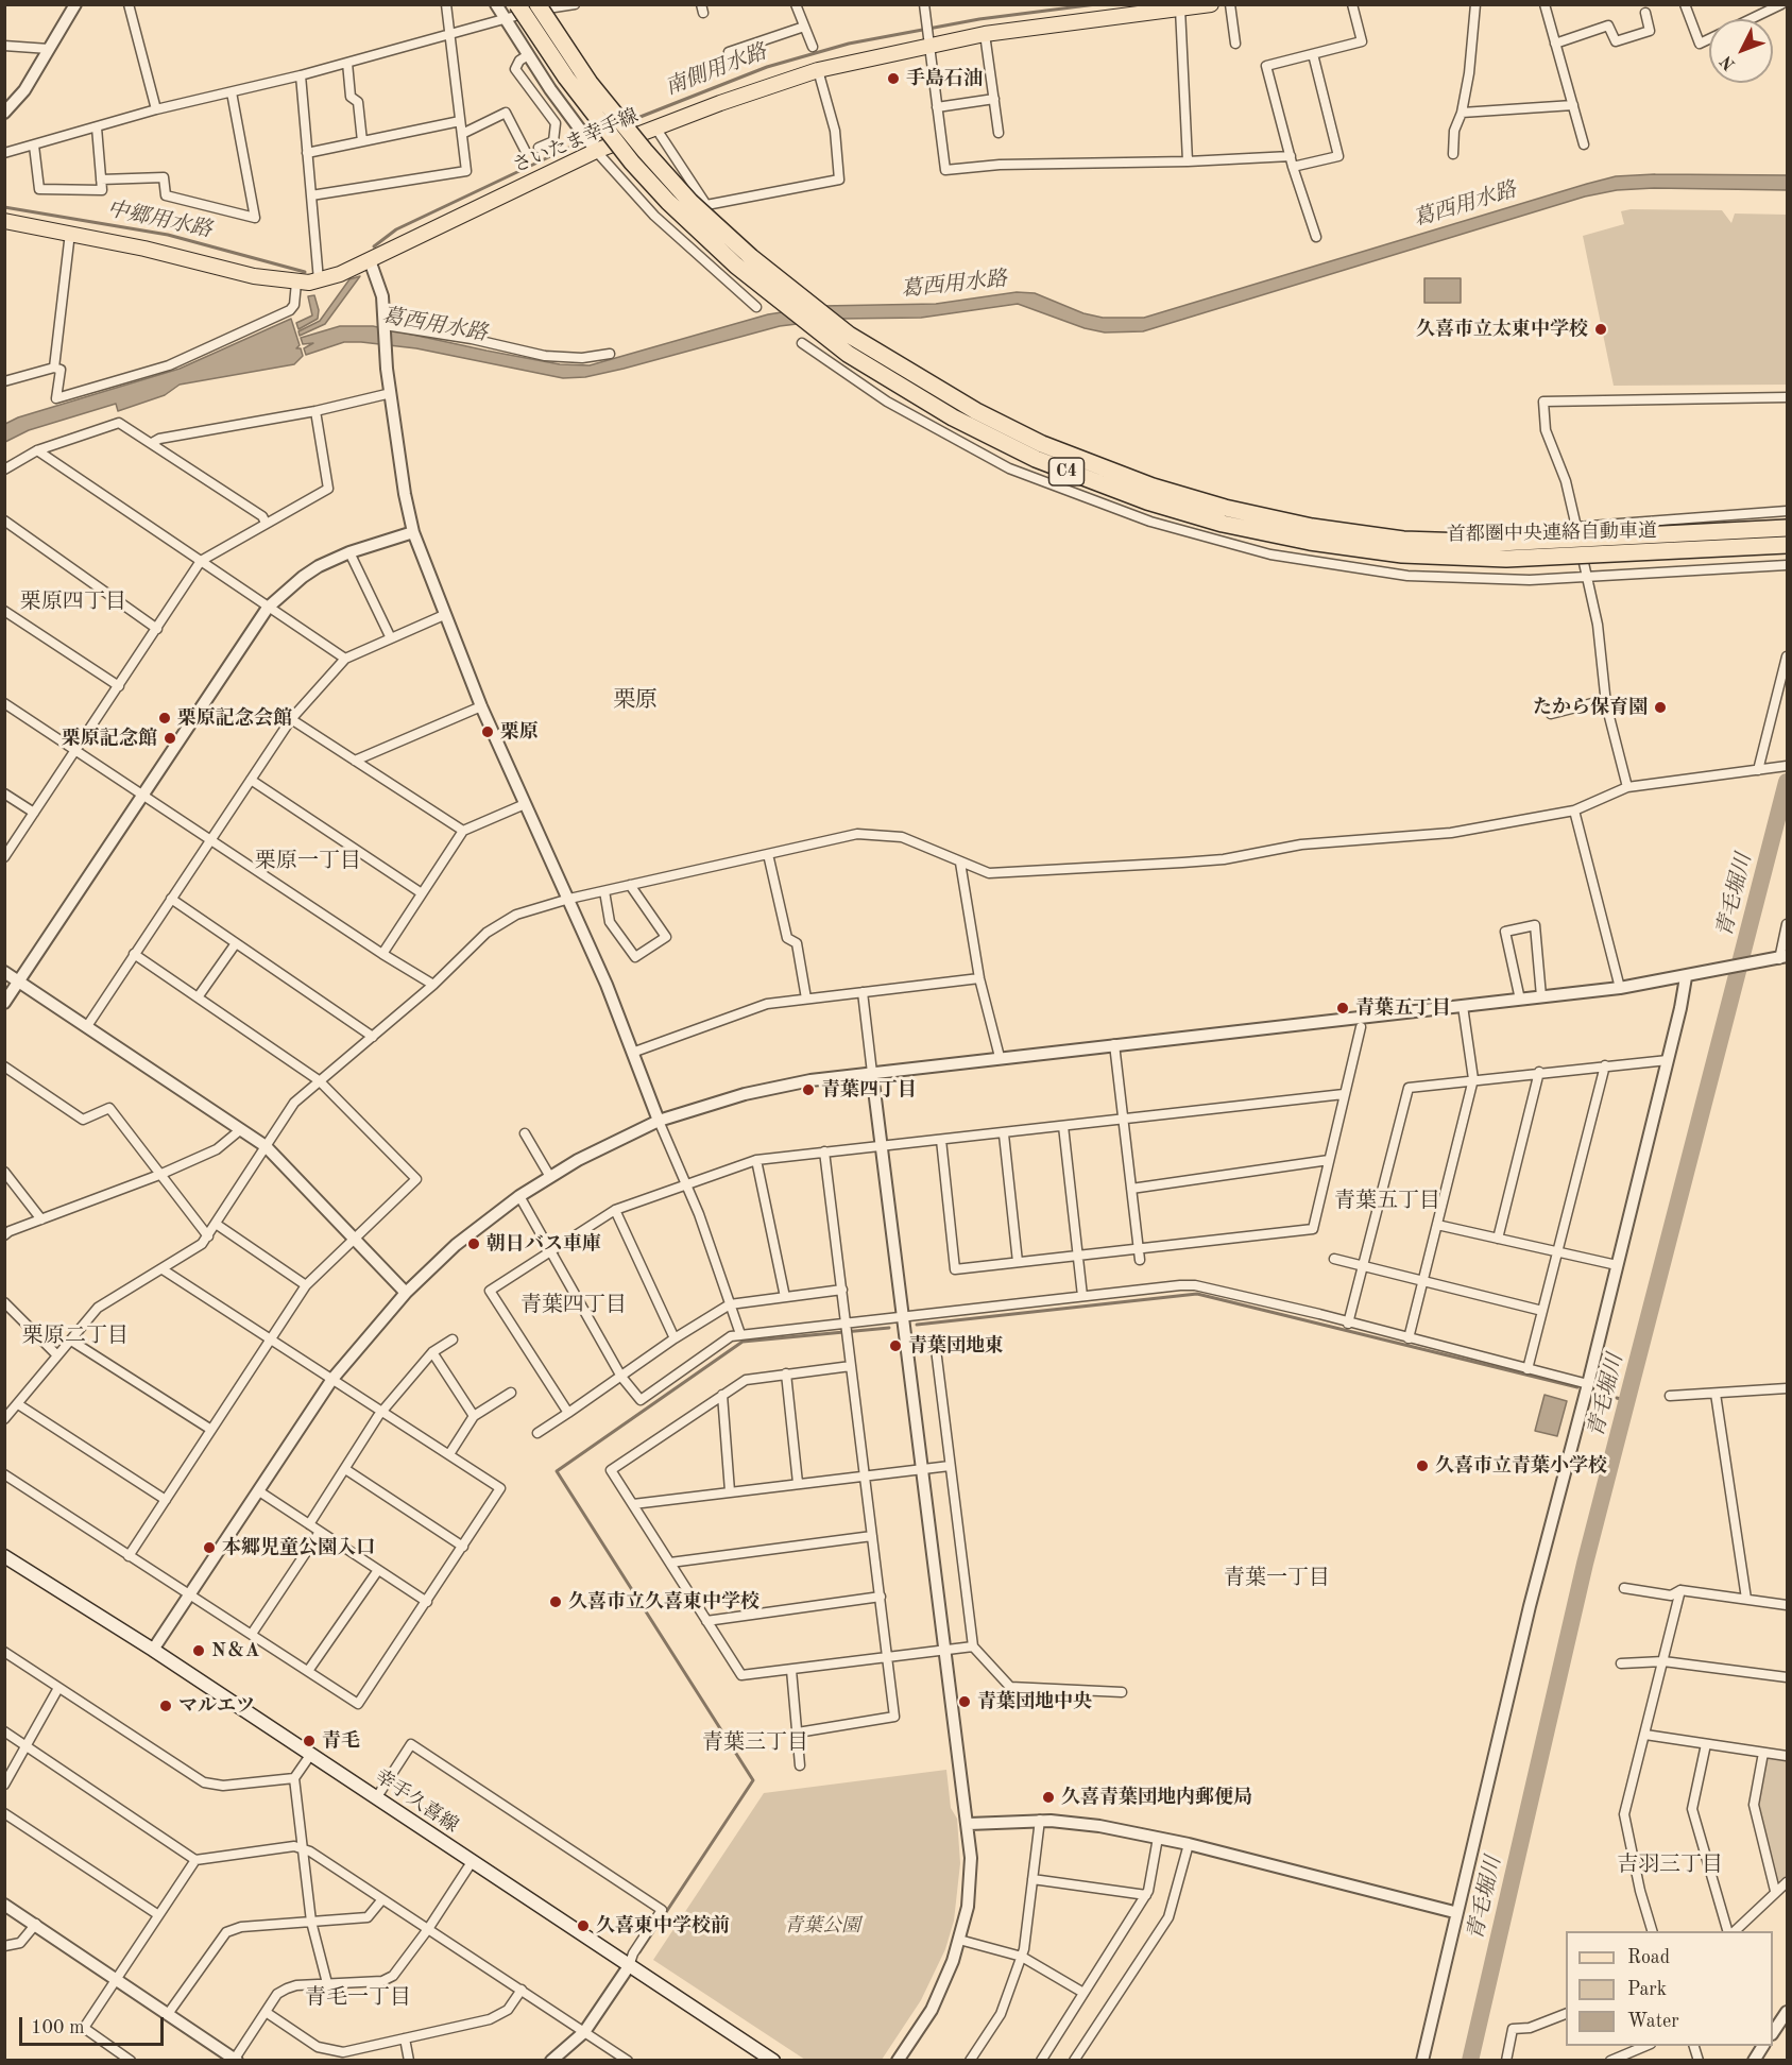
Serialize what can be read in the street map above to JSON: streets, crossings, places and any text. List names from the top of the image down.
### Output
{
  "streets": {
    "highway": ["C4", "首都圏中央連絡自動車道"],
    "main road": ["さいたま幸手線", "幸手久喜線"]
  },
  "districts": [
    "栗原四丁目",
    "栗原",
    "栗原一丁目",
    "青葉五丁目",
    "青葉四丁目",
    "栗原二丁目",
    "青葉一丁目",
    "青葉三丁目",
    "吉羽三丁目",
    "青毛一丁目"
  ],
  "water": [
    "南側用水路",
    "葛西用水路",
    "中郷用水路",
    "青毛堀川"
  ],
  "parks": ["青葉公園"],
  "places": [
    "手島石油",
    "久喜市立太東中学校",
    "たから保育園",
    "栗原記念会館",
    "栗原",
    "栗原記念館",
    "青葉五丁目",
    "青葉四丁目",
    "朝日バス車庫",
    "青葉団地東",
    "久喜市立青葉小学校",
    "本郷児童公園入口",
    "久喜市立久喜東中学校",
    "N＆A",
    "青葉団地中央",
    "マルエツ",
    "青毛",
    "久喜青葉団地内郵便局",
    "久喜東中学校前"
  ],
  "legend": ["Road", "Park", "Water"],
  "scale_bar": "100 m",
  "north": "bottom left"
}
